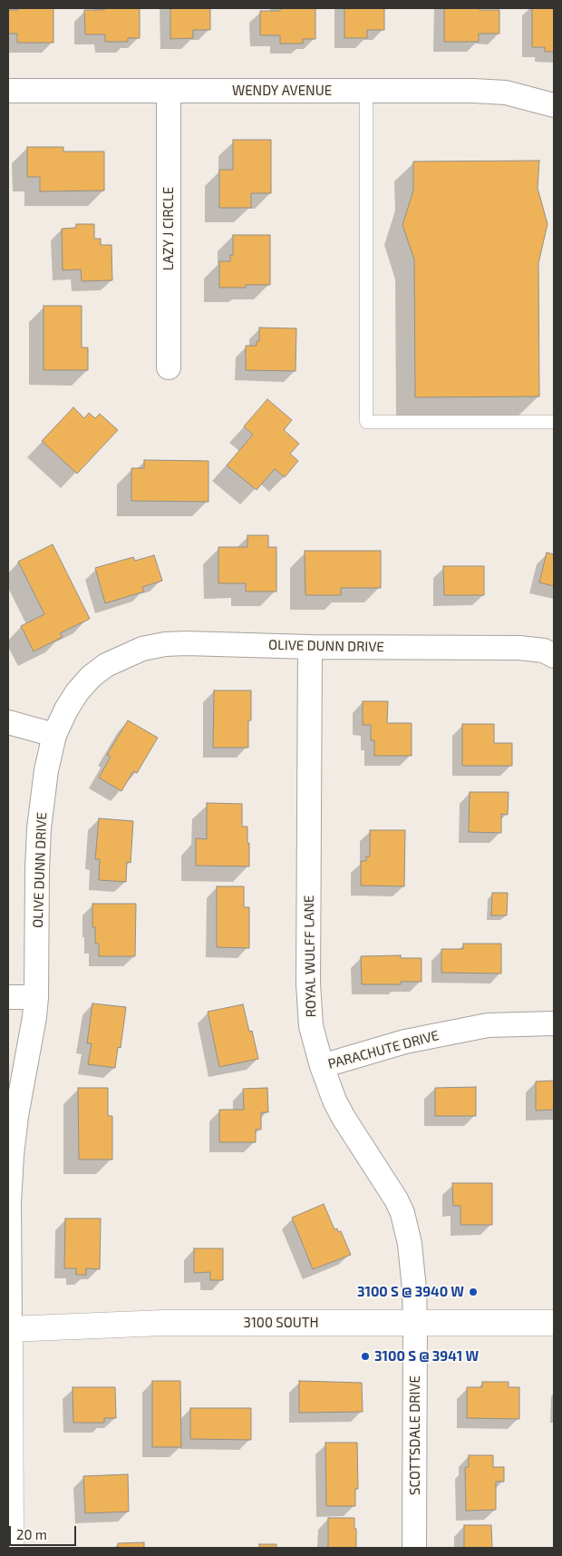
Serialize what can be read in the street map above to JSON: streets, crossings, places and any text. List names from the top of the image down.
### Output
{
  "streets": {
    "main road": ["3100 SOUTH"],
    "street": [
      "WENDY AVENUE",
      "LAZY J CIRCLE",
      "OLIVE DUNN DRIVE",
      "ROYAL WULFF LANE",
      "PARACHUTE DRIVE",
      "SCOTTSDALE DRIVE"
    ]
  },
  "crossings": [
    ["WENDY AVENUE", "LAZY J CIRCLE"],
    ["OLIVE DUNN DRIVE", "ROYAL WULFF LANE"],
    ["OLIVE DUNN DRIVE", "3100 SOUTH"],
    ["ROYAL WULFF LANE", "PARACHUTE DRIVE"],
    ["ROYAL WULFF LANE", "3100 SOUTH"],
    ["ROYAL WULFF LANE", "SCOTTSDALE DRIVE"],
    ["3100 SOUTH", "SCOTTSDALE DRIVE"]
  ],
  "places": ["3100 S @ 3940 W", "3100 S @ 3941 W"],
  "scale_bar": "20 m"
}
